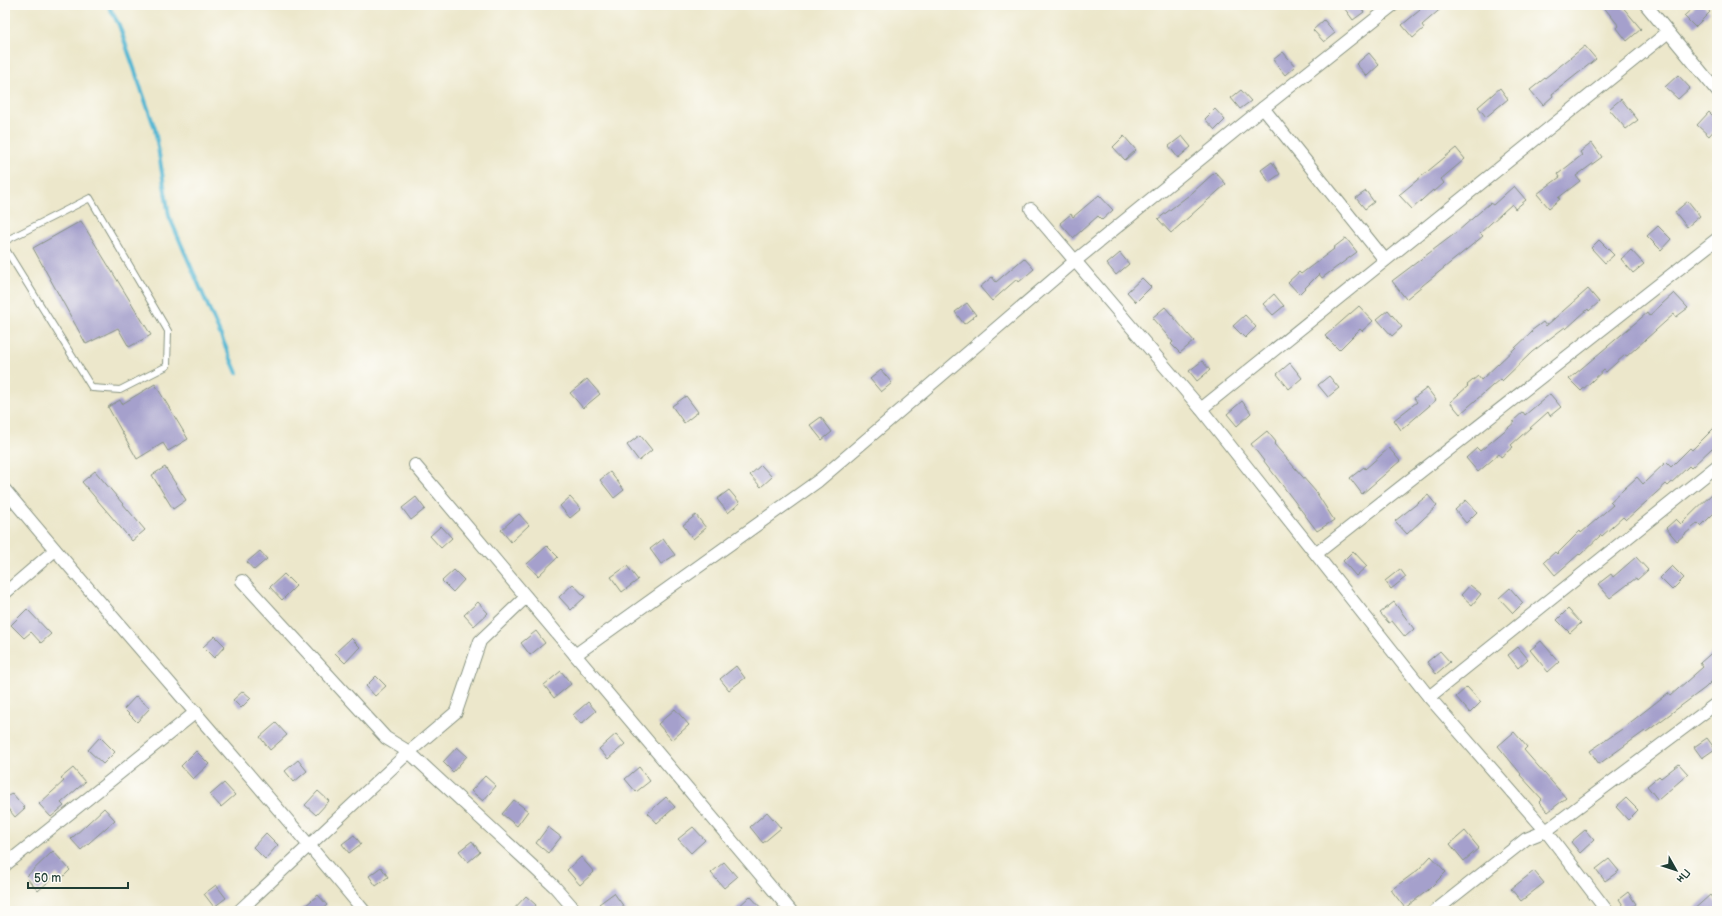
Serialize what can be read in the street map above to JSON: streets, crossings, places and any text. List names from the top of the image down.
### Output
{
  "scale_bar": "50 m",
  "north": "bottom right"
}
